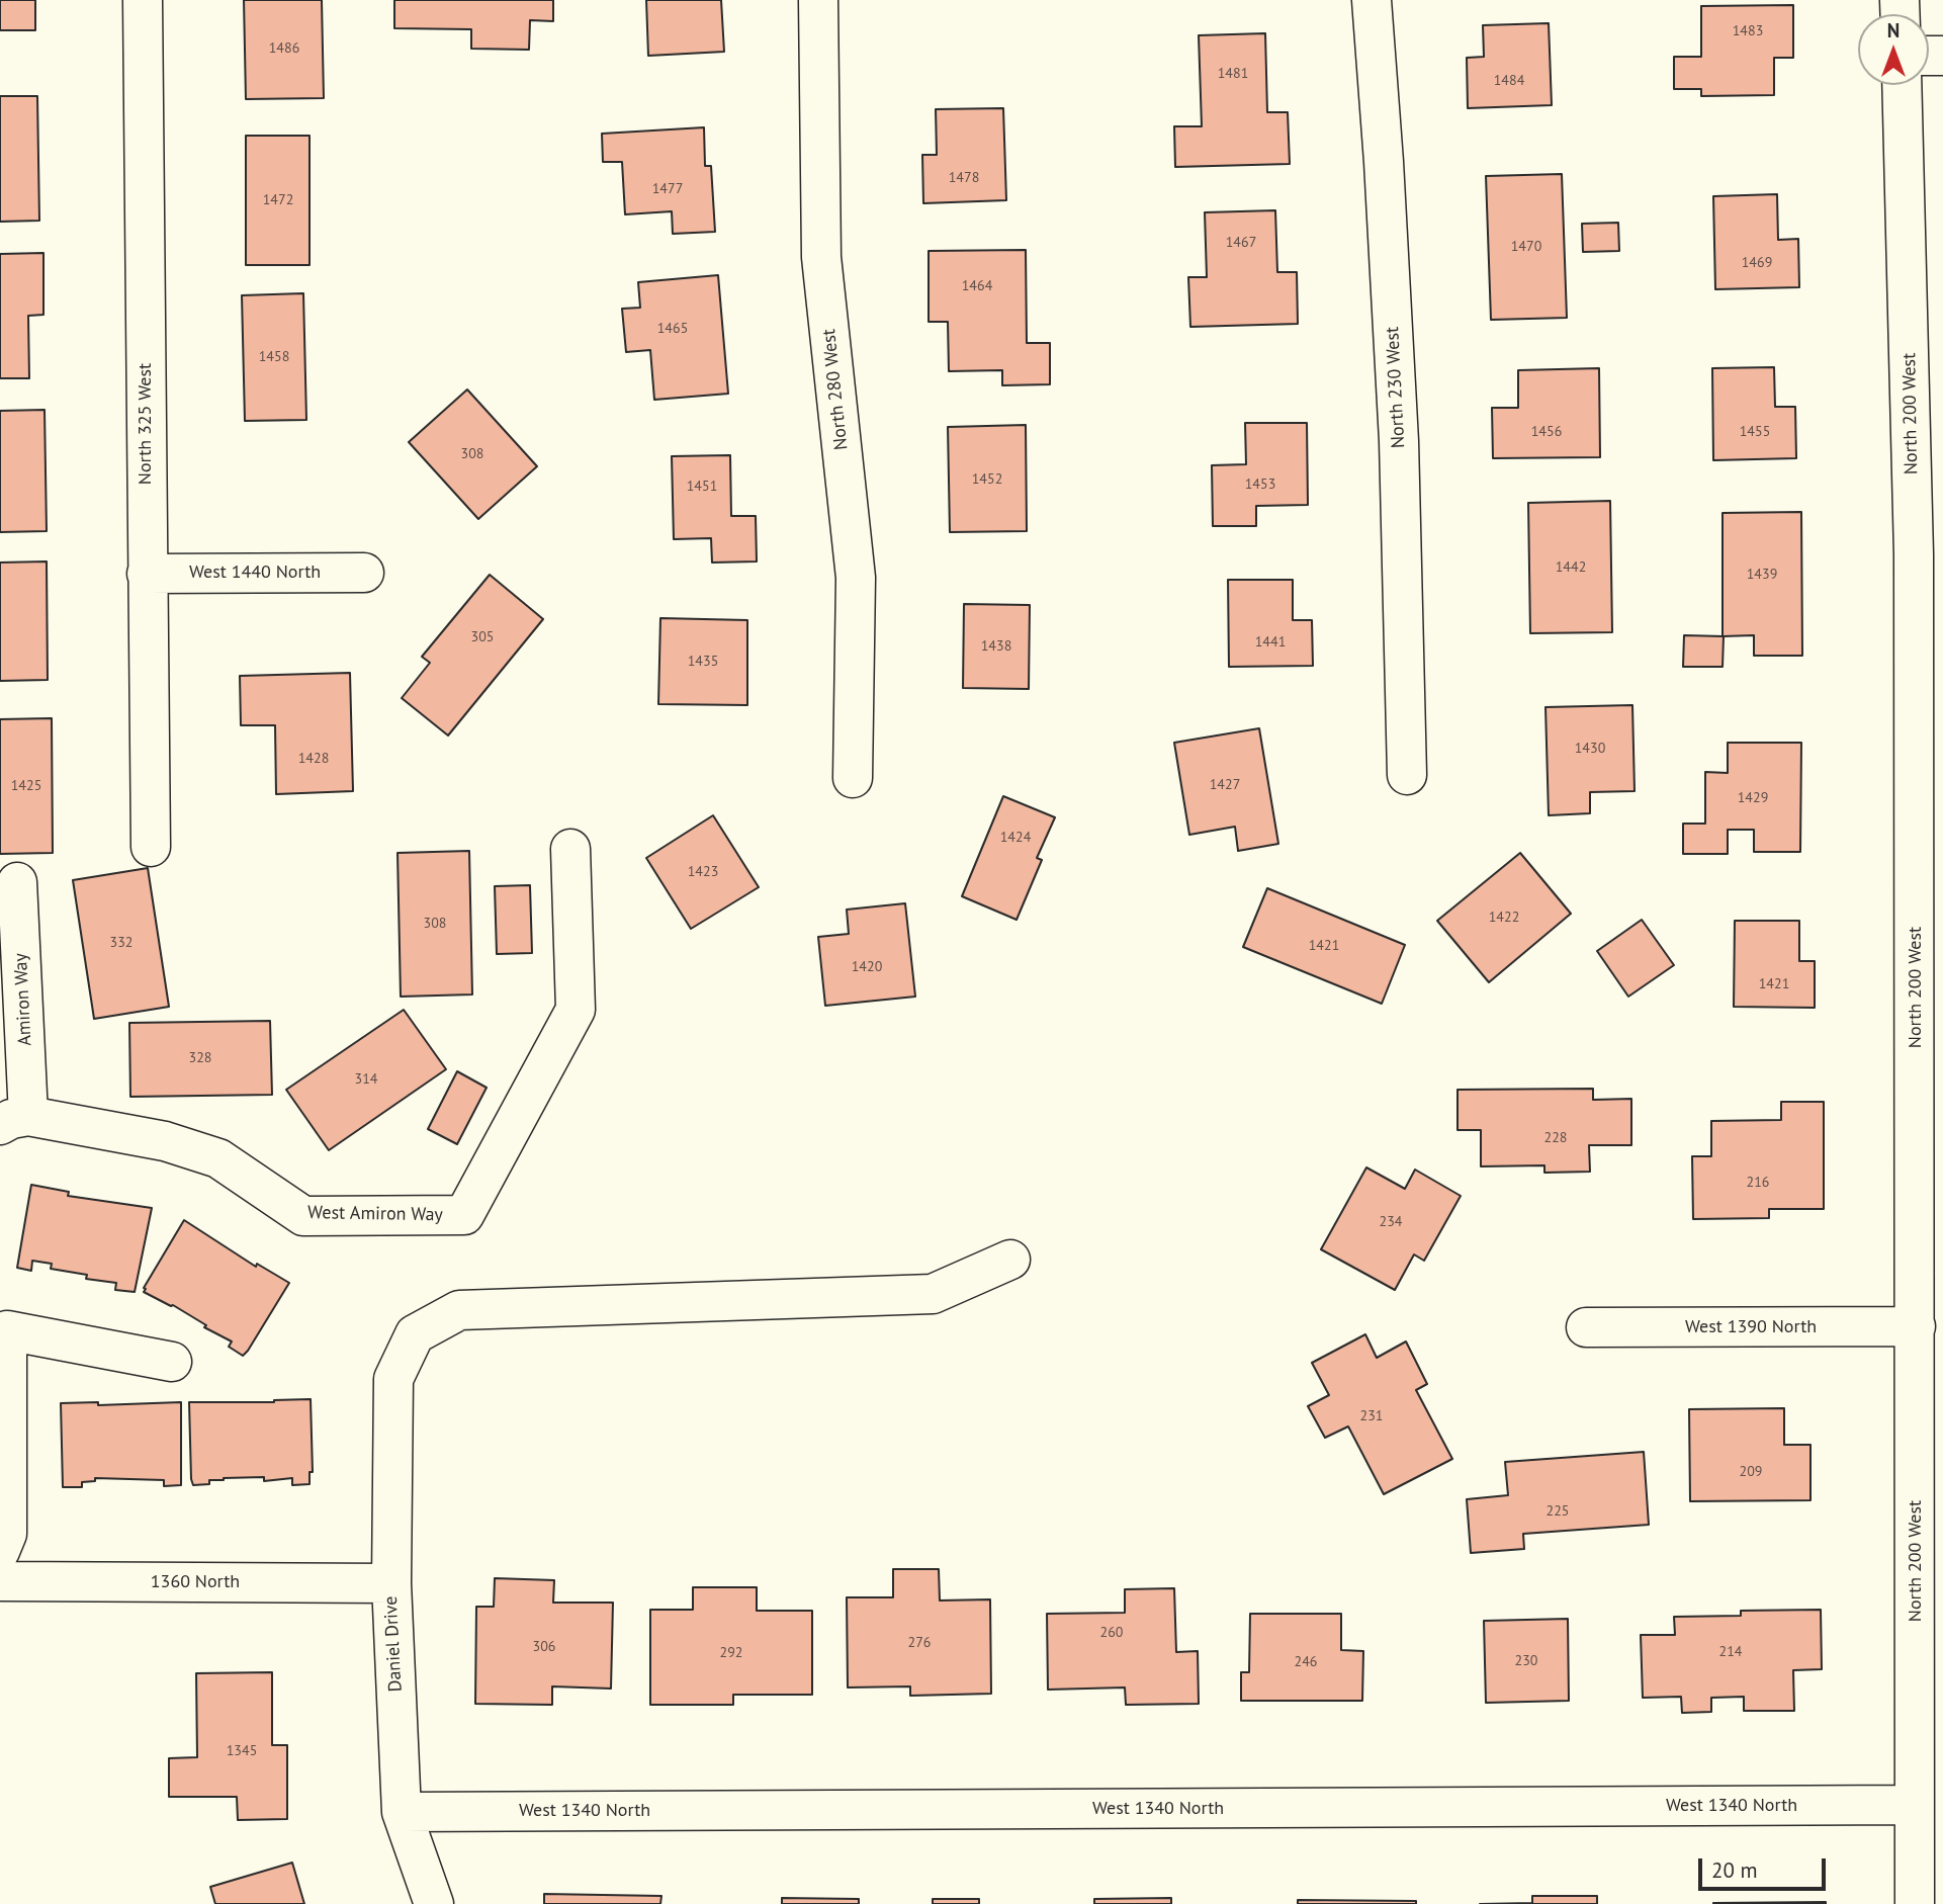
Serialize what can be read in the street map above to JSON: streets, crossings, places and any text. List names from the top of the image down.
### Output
{
  "streets": {
    "street": [
      "North 230 West",
      "North 280 West",
      "North 200 West",
      "North 325 West",
      "West 1440 North",
      "Amiron Way",
      "West Amiron Way",
      "West 1390 North",
      "1360 North",
      "Daniel Drive",
      "West 1340 North"
    ]
  },
  "crossings": [
    ["North 200 West", "West 1390 North"],
    ["North 200 West", "West 1340 North"],
    ["North 325 West", "West 1440 North"],
    ["Amiron Way", "West Amiron Way"],
    ["1360 North", "Daniel Drive"],
    ["Daniel Drive", "West 1340 North"]
  ],
  "house_numbers": [
    "1483",
    "1486",
    "1481",
    "1484",
    "1478",
    "1477",
    "1472",
    "1467",
    "1470",
    "1469",
    "1464",
    "1465",
    "1458",
    "1456",
    "1455",
    "308",
    "1452",
    "1453",
    "1451",
    "1442",
    "1439",
    "305",
    "1441",
    "1438",
    "1435",
    "1430",
    "1428",
    "1427",
    "1425",
    "1429",
    "1424",
    "1423",
    "1422",
    "308",
    "332",
    "1421",
    "1420",
    "1421",
    "328",
    "314",
    "228",
    "216",
    "234",
    "231",
    "209",
    "225",
    "260",
    "276",
    "306",
    "214",
    "292",
    "230",
    "246",
    "1345"
  ],
  "scale_bar": "20 m",
  "north": "top"
}
